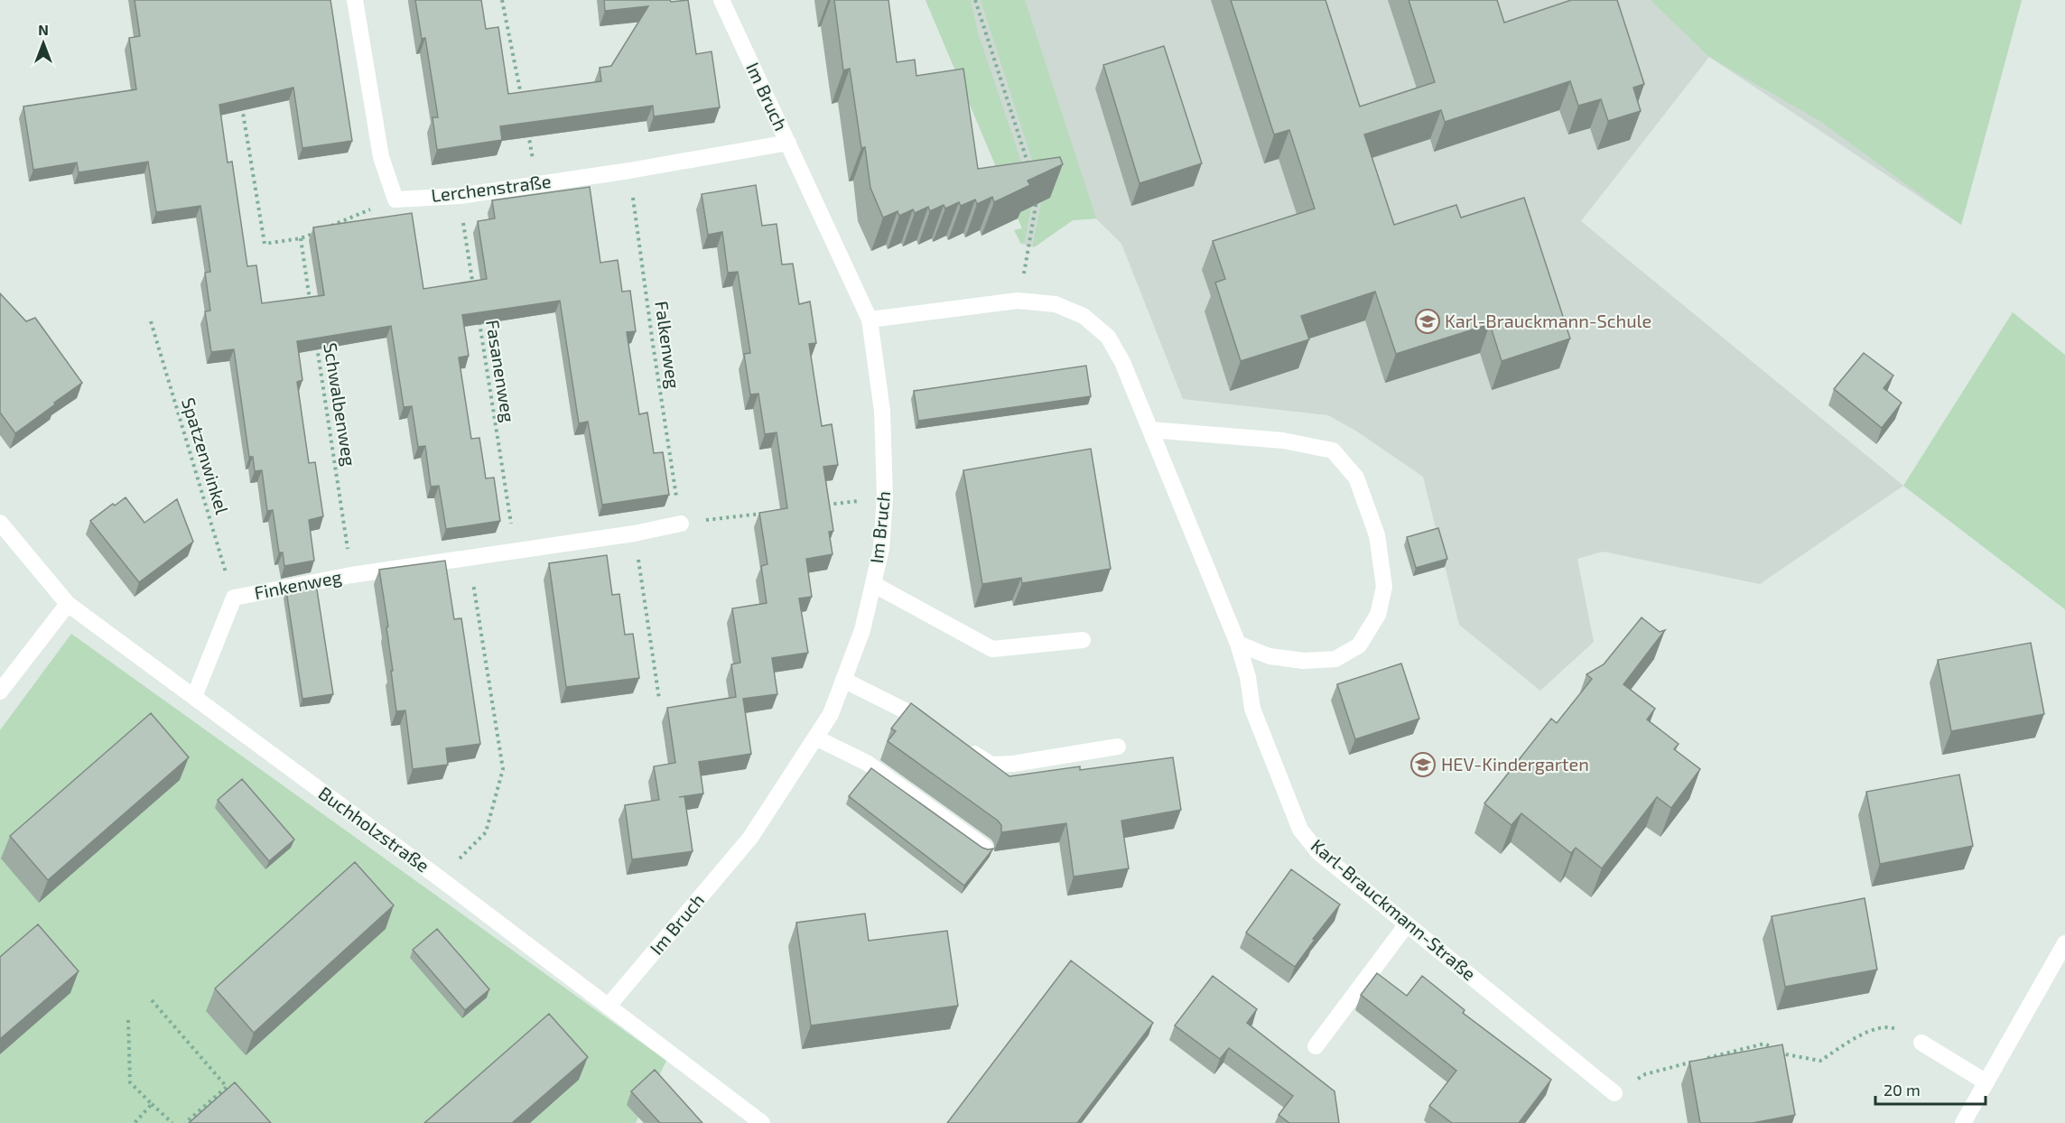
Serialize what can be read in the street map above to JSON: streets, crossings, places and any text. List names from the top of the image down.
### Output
{
  "streets": {
    "street": [
      "Im Bruch",
      "Lerchenstraße",
      "Finkenweg",
      "Buchholzstraße",
      "Karl-Brauckmann-Straße"
    ],
    "path": [
      "Falkenweg",
      "Fasanenweg",
      "Schwalbenweg",
      "Spatzenwinkel"
    ]
  },
  "crossings": [
    ["Im Bruch", "Lerchenstraße"],
    ["Im Bruch", "Buchholzstraße"],
    ["Im Bruch", "Karl-Brauckmann-Straße"],
    ["Lerchenstraße", "Falkenweg"],
    ["Falkenweg", "Finkenweg"],
    ["Fasanenweg", "Finkenweg"],
    ["Schwalbenweg", "Finkenweg"],
    ["Spatzenwinkel", "Finkenweg"],
    ["Finkenweg", "Buchholzstraße"]
  ],
  "places": {
    "school or university": ["Karl-Brauckmann-Schule", "HEV-Kindergarten"]
  },
  "scale_bar": "20 m",
  "north": "top"
}
